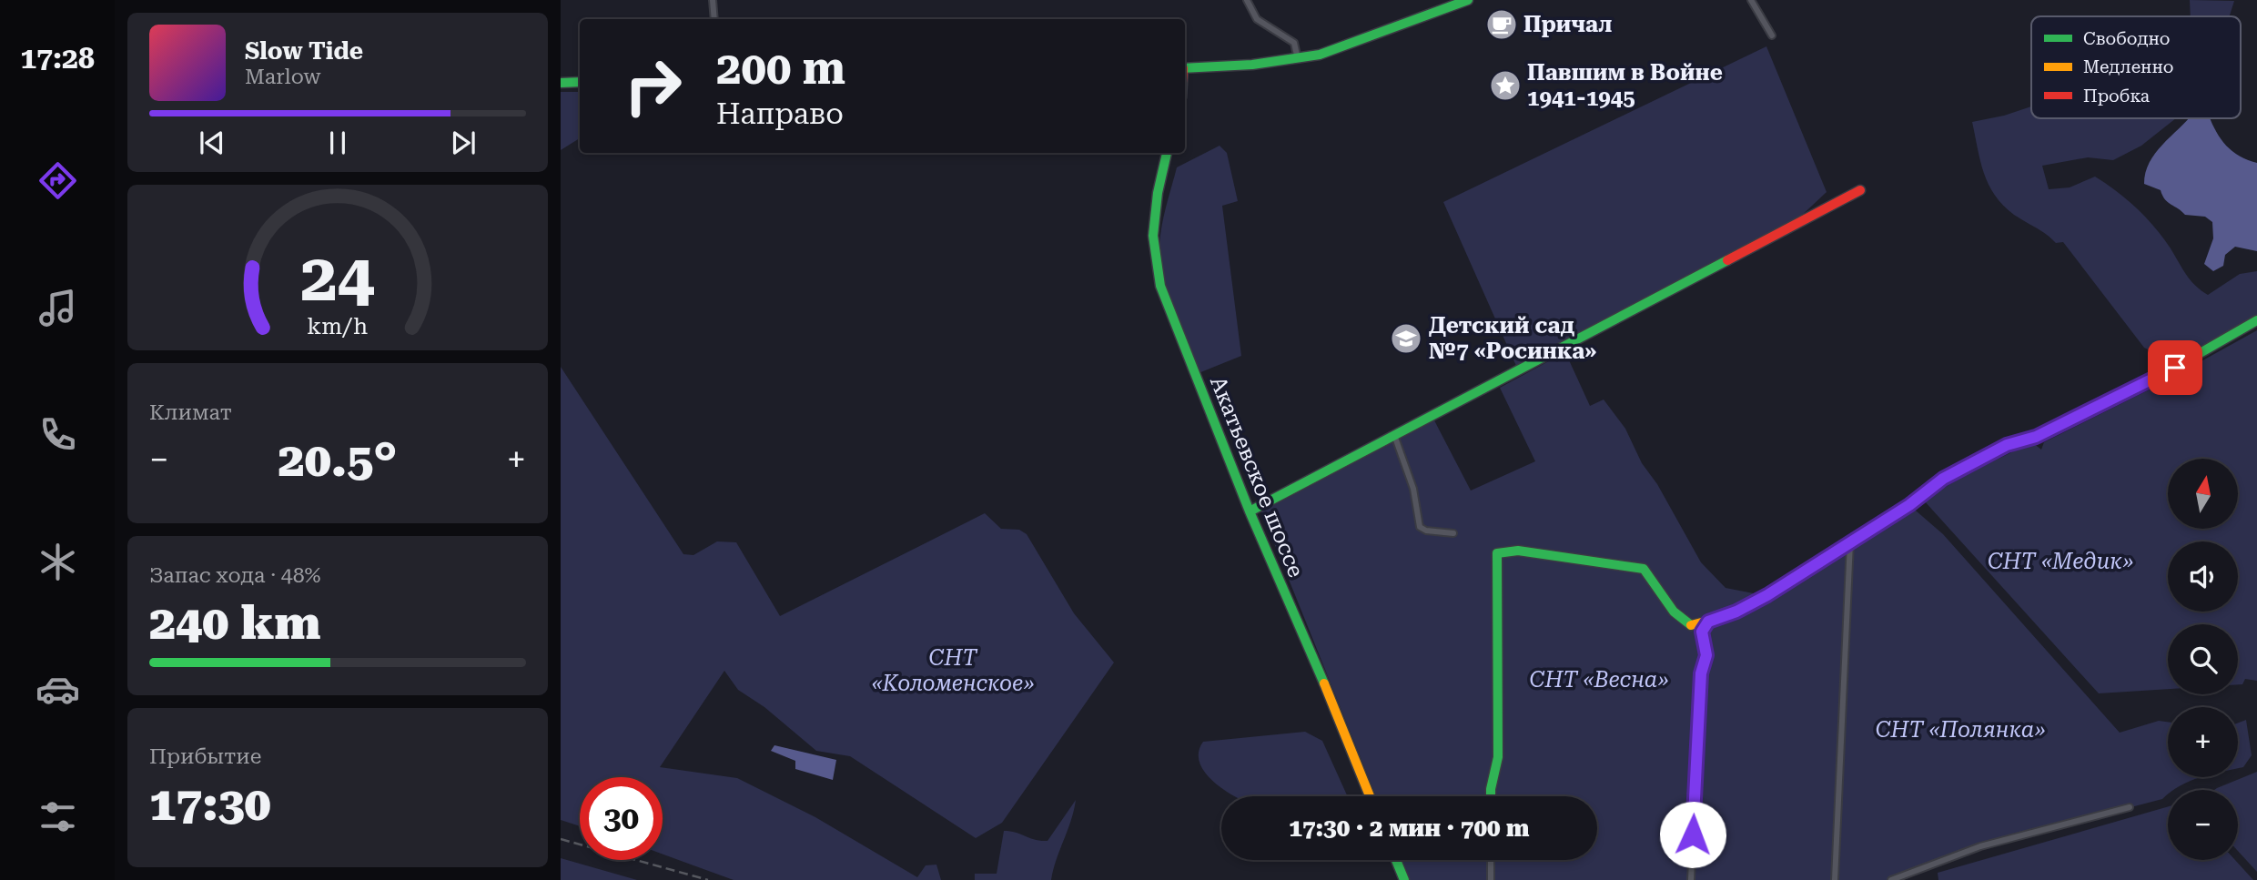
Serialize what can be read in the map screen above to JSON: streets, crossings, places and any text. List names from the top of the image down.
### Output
{
  "streets": {
    "street": ["Акатьевское шоссе"]
  },
  "parks": [
    "СНТ «Медик»",
    "СНТ «Коломенское»",
    "СНТ «Весна»",
    "СНТ «Полянка»"
  ],
  "places": {
    "cafe": ["Причал"],
    "place": ["Павшим в Войне 1941-1945"],
    "school or university": ["Детский сад №7 «Росинка»"]
  },
  "legend": ["Свободно", "Медленно", "Пробка"],
  "north": "top",
  "page": {
    "tabs": "17:28",
    "turn": ["200 m", "Направо"],
    "song": ["Slow Tide", "Marlow"],
    "tile": [
      "Климат",
      ["Запас хода · 48%", "240 km"],
      ["Прибытие", "17:30"]
    ],
    "heat": ["−", "20.5°", "+"],
    "map_buttons": ["+", "−"],
    "limit": "30",
    "trip": "17:30 · 2 мин · 700 m",
    "gauge": ["24", "km/h"]
  }
}
